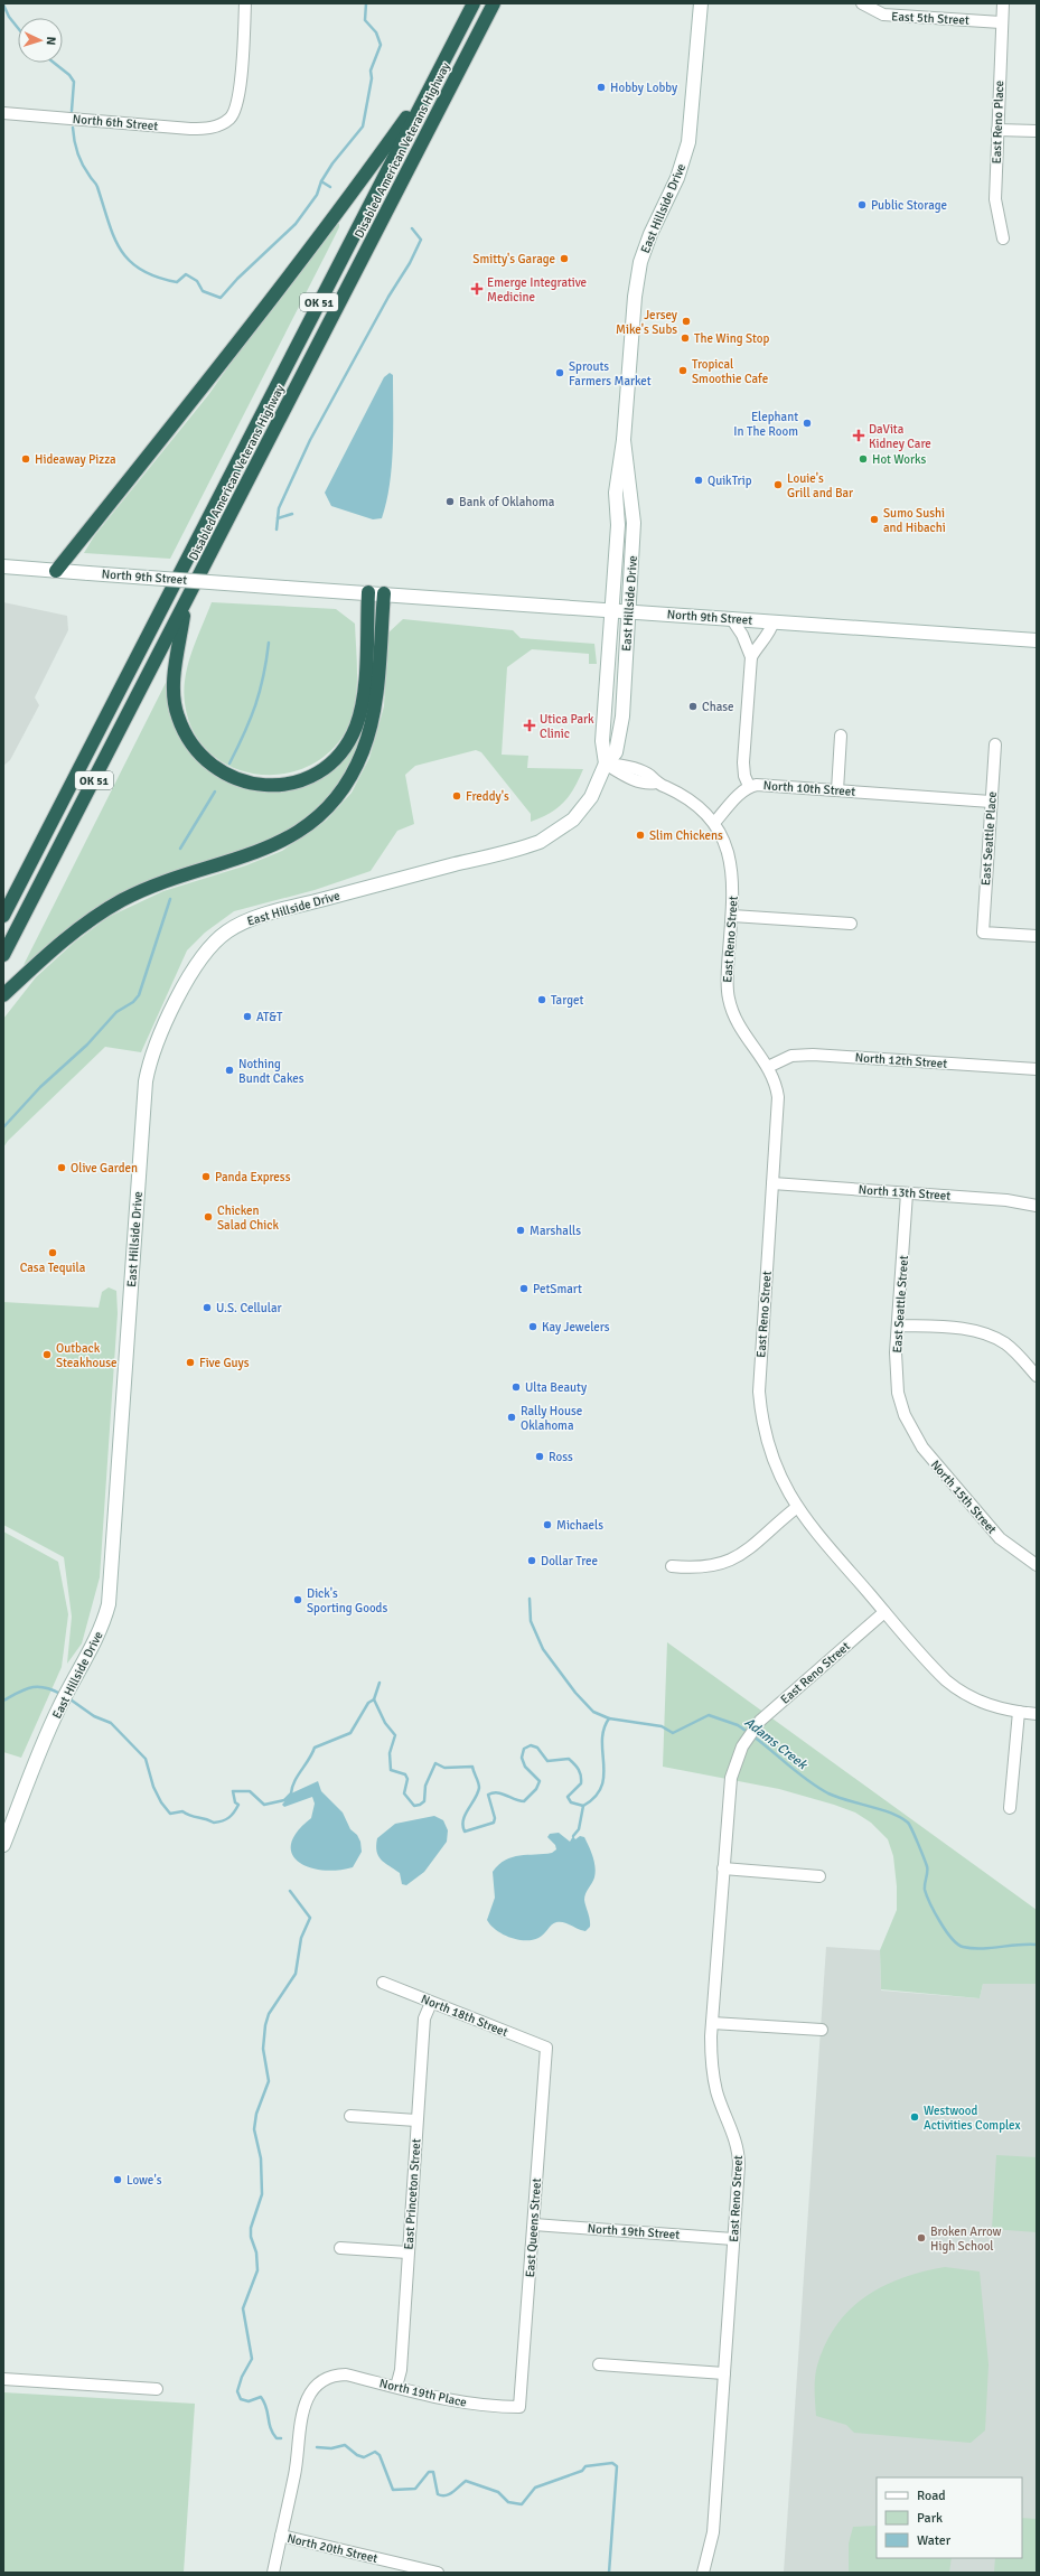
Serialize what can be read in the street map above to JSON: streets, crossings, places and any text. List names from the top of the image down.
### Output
{
  "streets": {
    "highway": ["Disabled American Veterans Highway", "OK 51"],
    "street": [
      "East 5th Street",
      "North 6th Street",
      "East Reno Place",
      "East Hillside Drive",
      "North 9th Street",
      "North 10th Street",
      "East Seattle Place",
      "East Reno Street",
      "North 12th Street",
      "North 13th Street",
      "East Seattle Street",
      "North 15th Street",
      "North 18th Street",
      "East Princeton Street",
      "East Queens Street",
      "North 19th Street",
      "North 19th Place",
      "North 20th Street"
    ]
  },
  "crossings": [
    ["East 5th Street", "East Reno Place"],
    ["East Hillside Drive", "North 9th Street"],
    ["North 10th Street", "East Seattle Place"],
    ["North 10th Street", "East Reno Street"],
    ["East Reno Street", "North 12th Street"],
    ["East Reno Street", "North 13th Street"],
    ["East Reno Street", "North 19th Street"],
    ["North 13th Street", "East Seattle Street"],
    ["East Seattle Street", "North 15th Street"],
    ["North 18th Street", "East Princeton Street"],
    ["North 18th Street", "East Queens Street"],
    ["East Princeton Street", "North 19th Place"],
    ["East Queens Street", "North 19th Street"],
    ["East Queens Street", "North 19th Place"],
    ["North 19th Place", "North 20th Street"]
  ],
  "water": ["Adams Creek"],
  "places": {
    "other": [
      "Hobby Lobby",
      "Public Storage",
      "Smitty's Garage",
      "Jersey Mike's Subs",
      "The Wing Stop",
      "Tropical Smoothie Cafe",
      "Sprouts Farmers Market",
      "Elephant In The Room",
      "Hideaway Pizza",
      "Hot Works",
      "QuikTrip",
      "Louie's Grill and Bar",
      "Bank of Oklahoma",
      "Sumo Sushi and Hibachi",
      "Chase",
      "Freddy's",
      "Slim Chickens",
      "Target",
      "AT&T",
      "Nothing Bundt Cakes",
      "Olive Garden",
      "Panda Express",
      "Chicken Salad Chick",
      "Marshalls",
      "Casa Tequila",
      "PetSmart",
      "U.S. Cellular",
      "Kay Jewelers",
      "Outback Steakhouse",
      "Five Guys",
      "Ulta Beauty",
      "Rally House Oklahoma",
      "Ross",
      "Michaels",
      "Dollar Tree",
      "Dick's Sporting Goods",
      "Westwood Activities Complex",
      "Lowe's",
      "Broken Arrow High School"
    ],
    "health": ["Emerge Integrative Medicine", "DaVita Kidney Care", "Utica Park Clinic"]
  },
  "legend": ["Road", "Park", "Water"],
  "north": "right"
}
